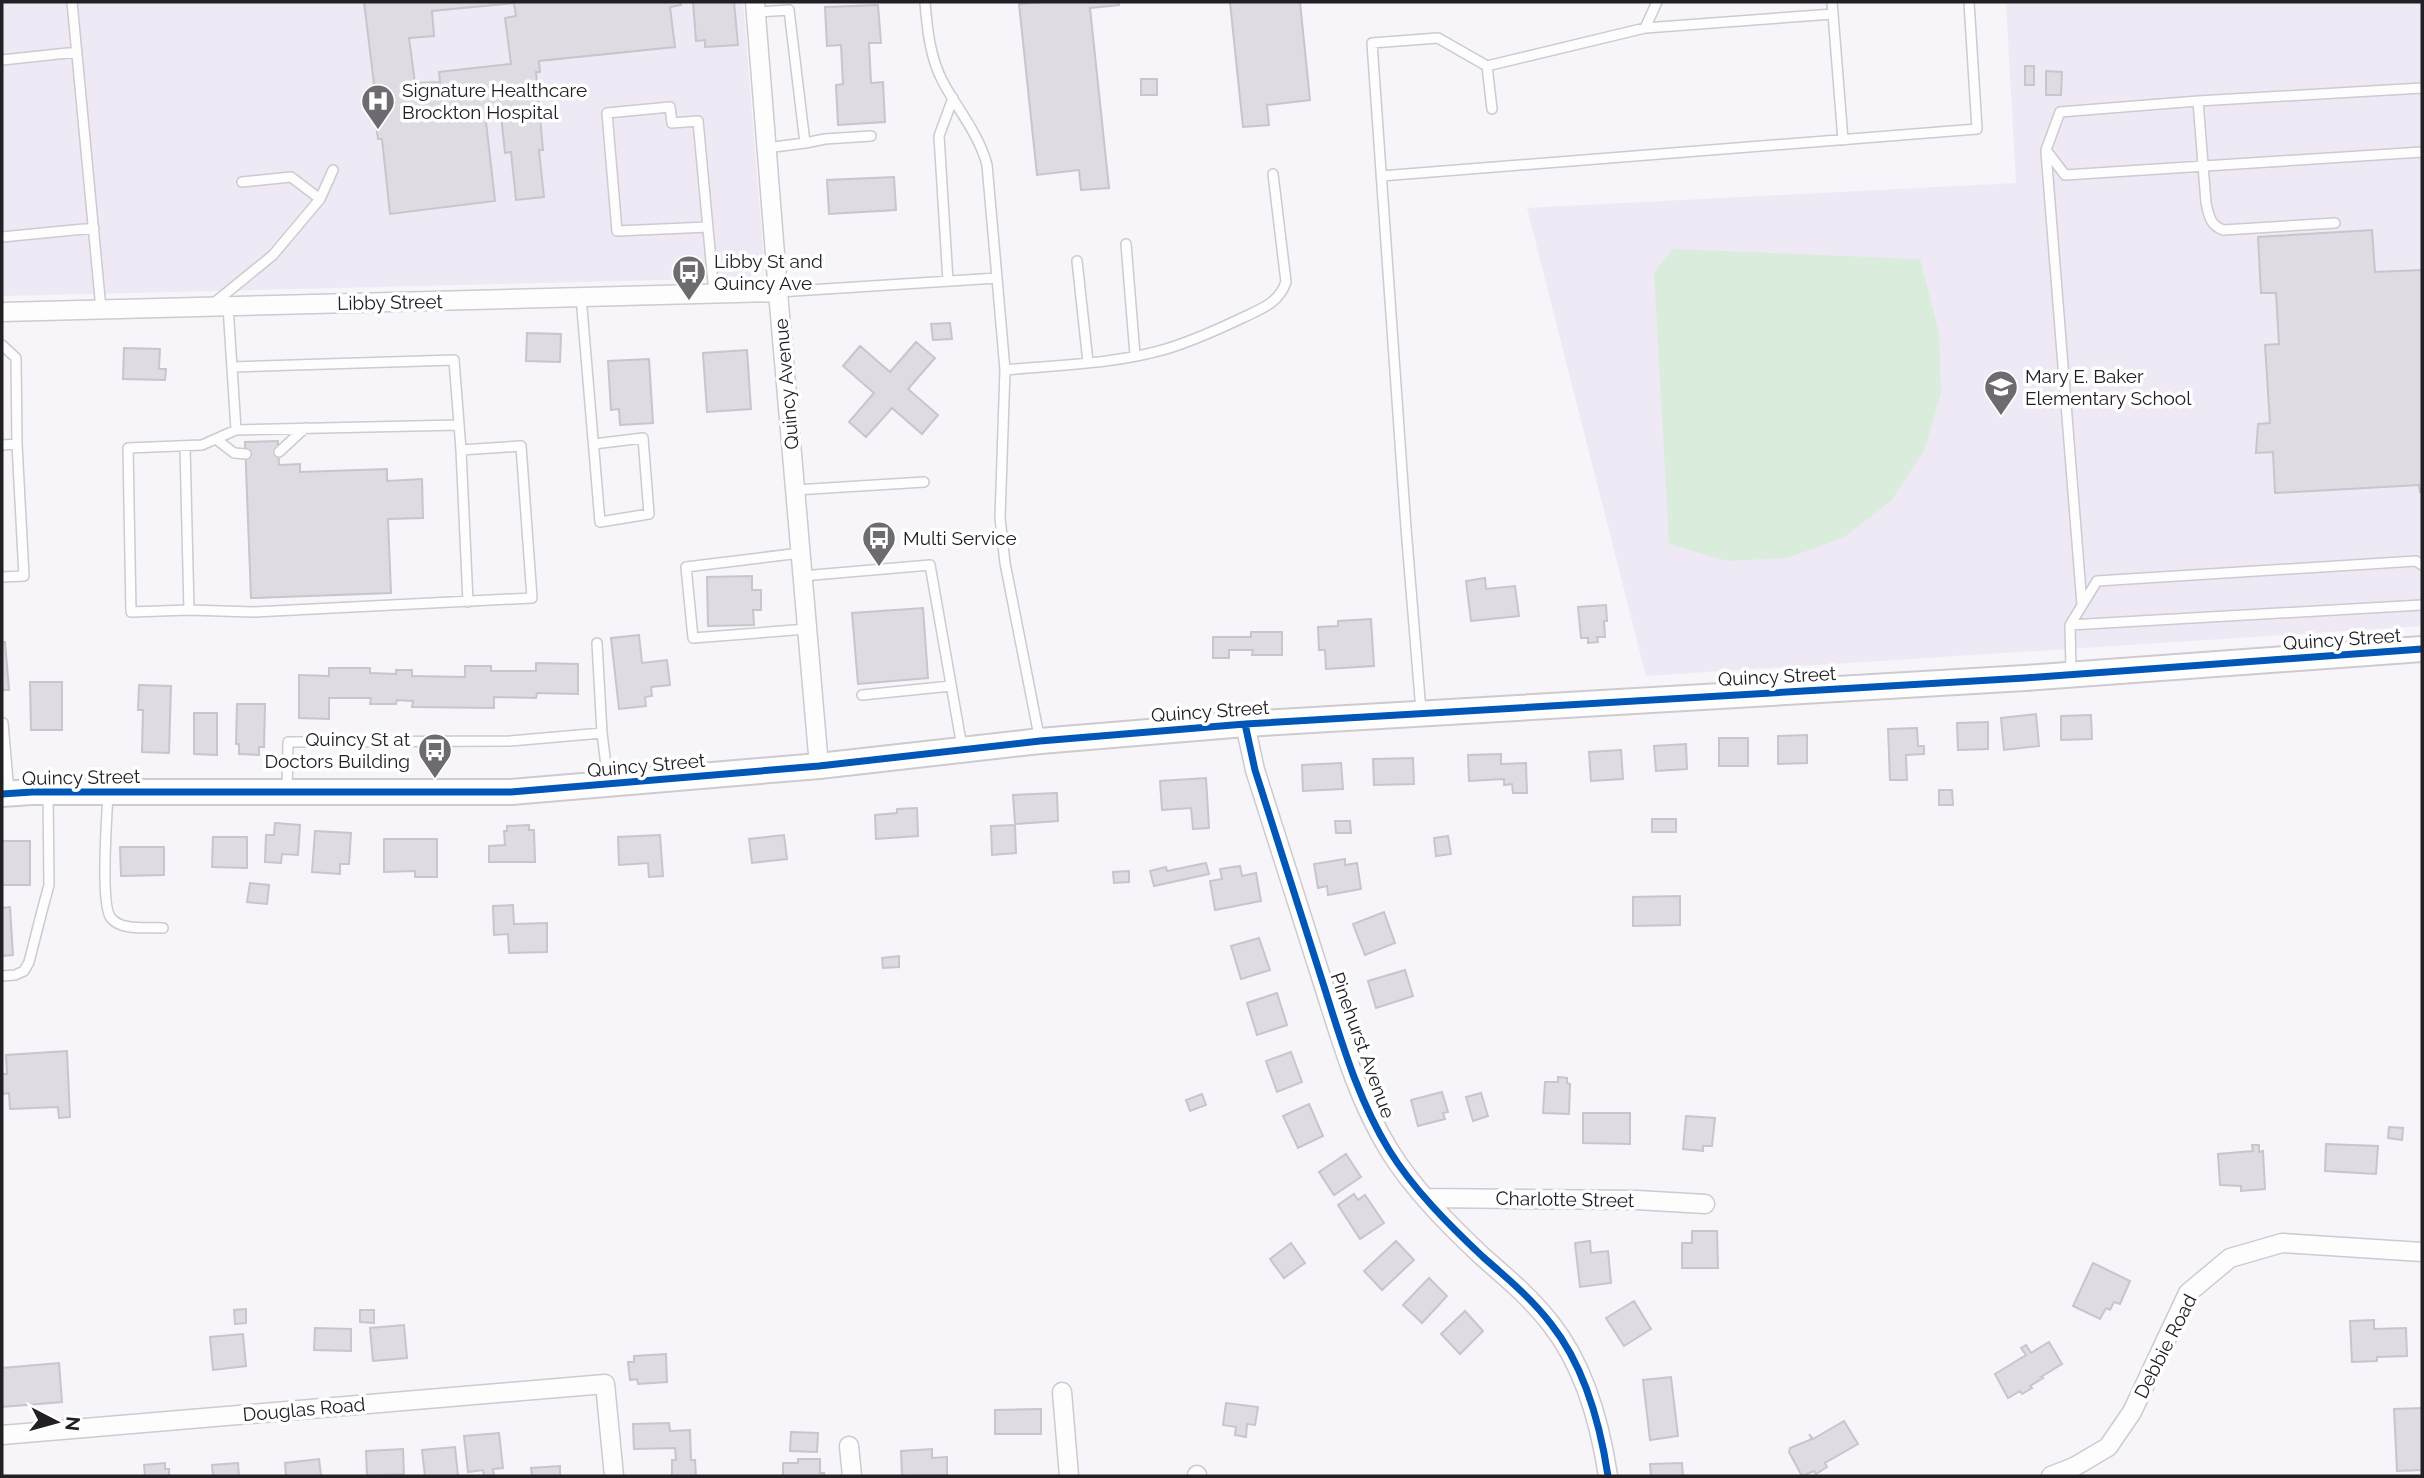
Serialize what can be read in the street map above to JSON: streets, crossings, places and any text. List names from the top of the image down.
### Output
{
  "streets": {
    "main road": ["Quincy Street"],
    "street": [
      "Libby Street",
      "Quincy Avenue",
      "Pinehurst Avenue",
      "Charlotte Street",
      "Debbie Road",
      "Douglas Road"
    ]
  },
  "crossings": [
    ["Libby Street", "Quincy Avenue"],
    ["Quincy Avenue", "Quincy Street"],
    ["Quincy Street", "Pinehurst Avenue"],
    ["Pinehurst Avenue", "Charlotte Street"]
  ],
  "places": {
    "hospital": ["Signature Healthcare Brockton Hospital"],
    "bus stop": ["Libby St and Quincy Ave", "Multi Service", "Quincy St at Doctors Building"],
    "school or university": ["Mary E. Baker Elementary School"]
  },
  "north": "right"
}
